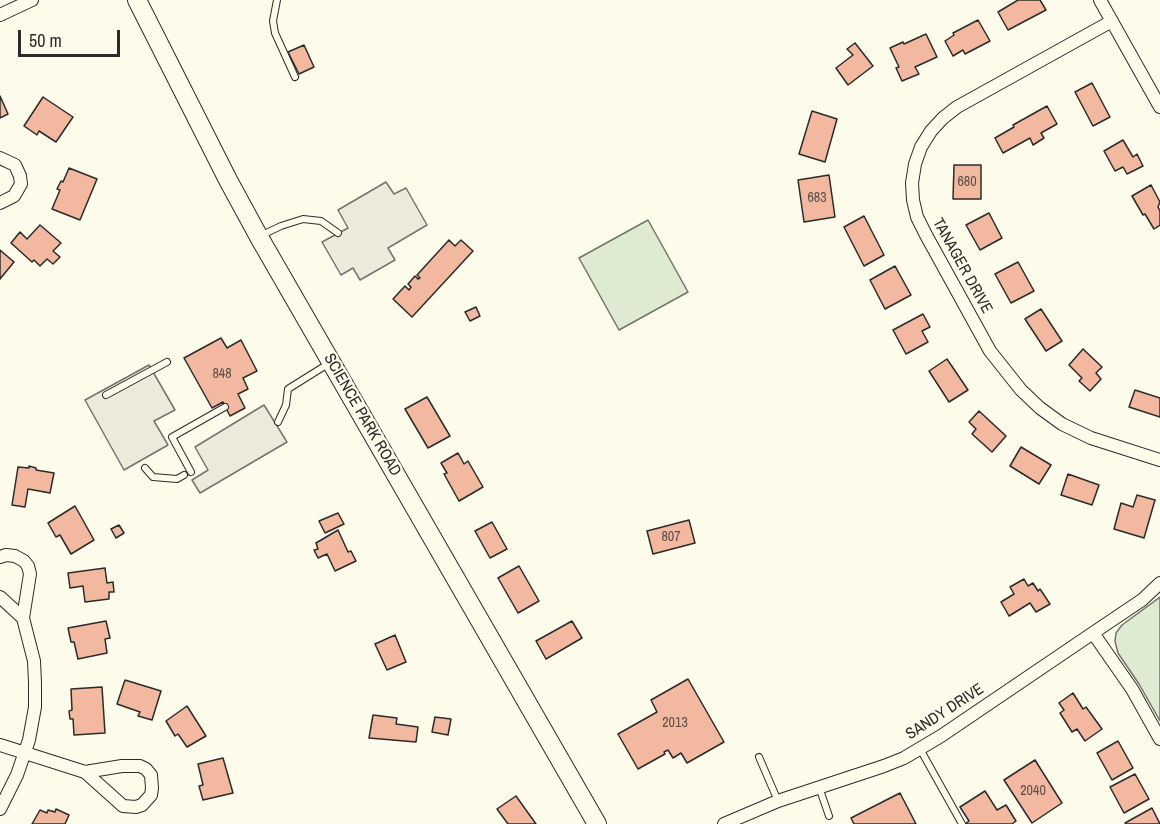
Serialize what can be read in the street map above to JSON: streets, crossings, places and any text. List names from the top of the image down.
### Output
{
  "streets": {
    "main road": ["SCIENCE PARK ROAD"],
    "street": ["TANAGER DRIVE", "SANDY DRIVE"]
  },
  "house_numbers": [
    "680",
    "683",
    "848",
    "807",
    "2013",
    "2040"
  ],
  "scale_bar": "50 m"
}
